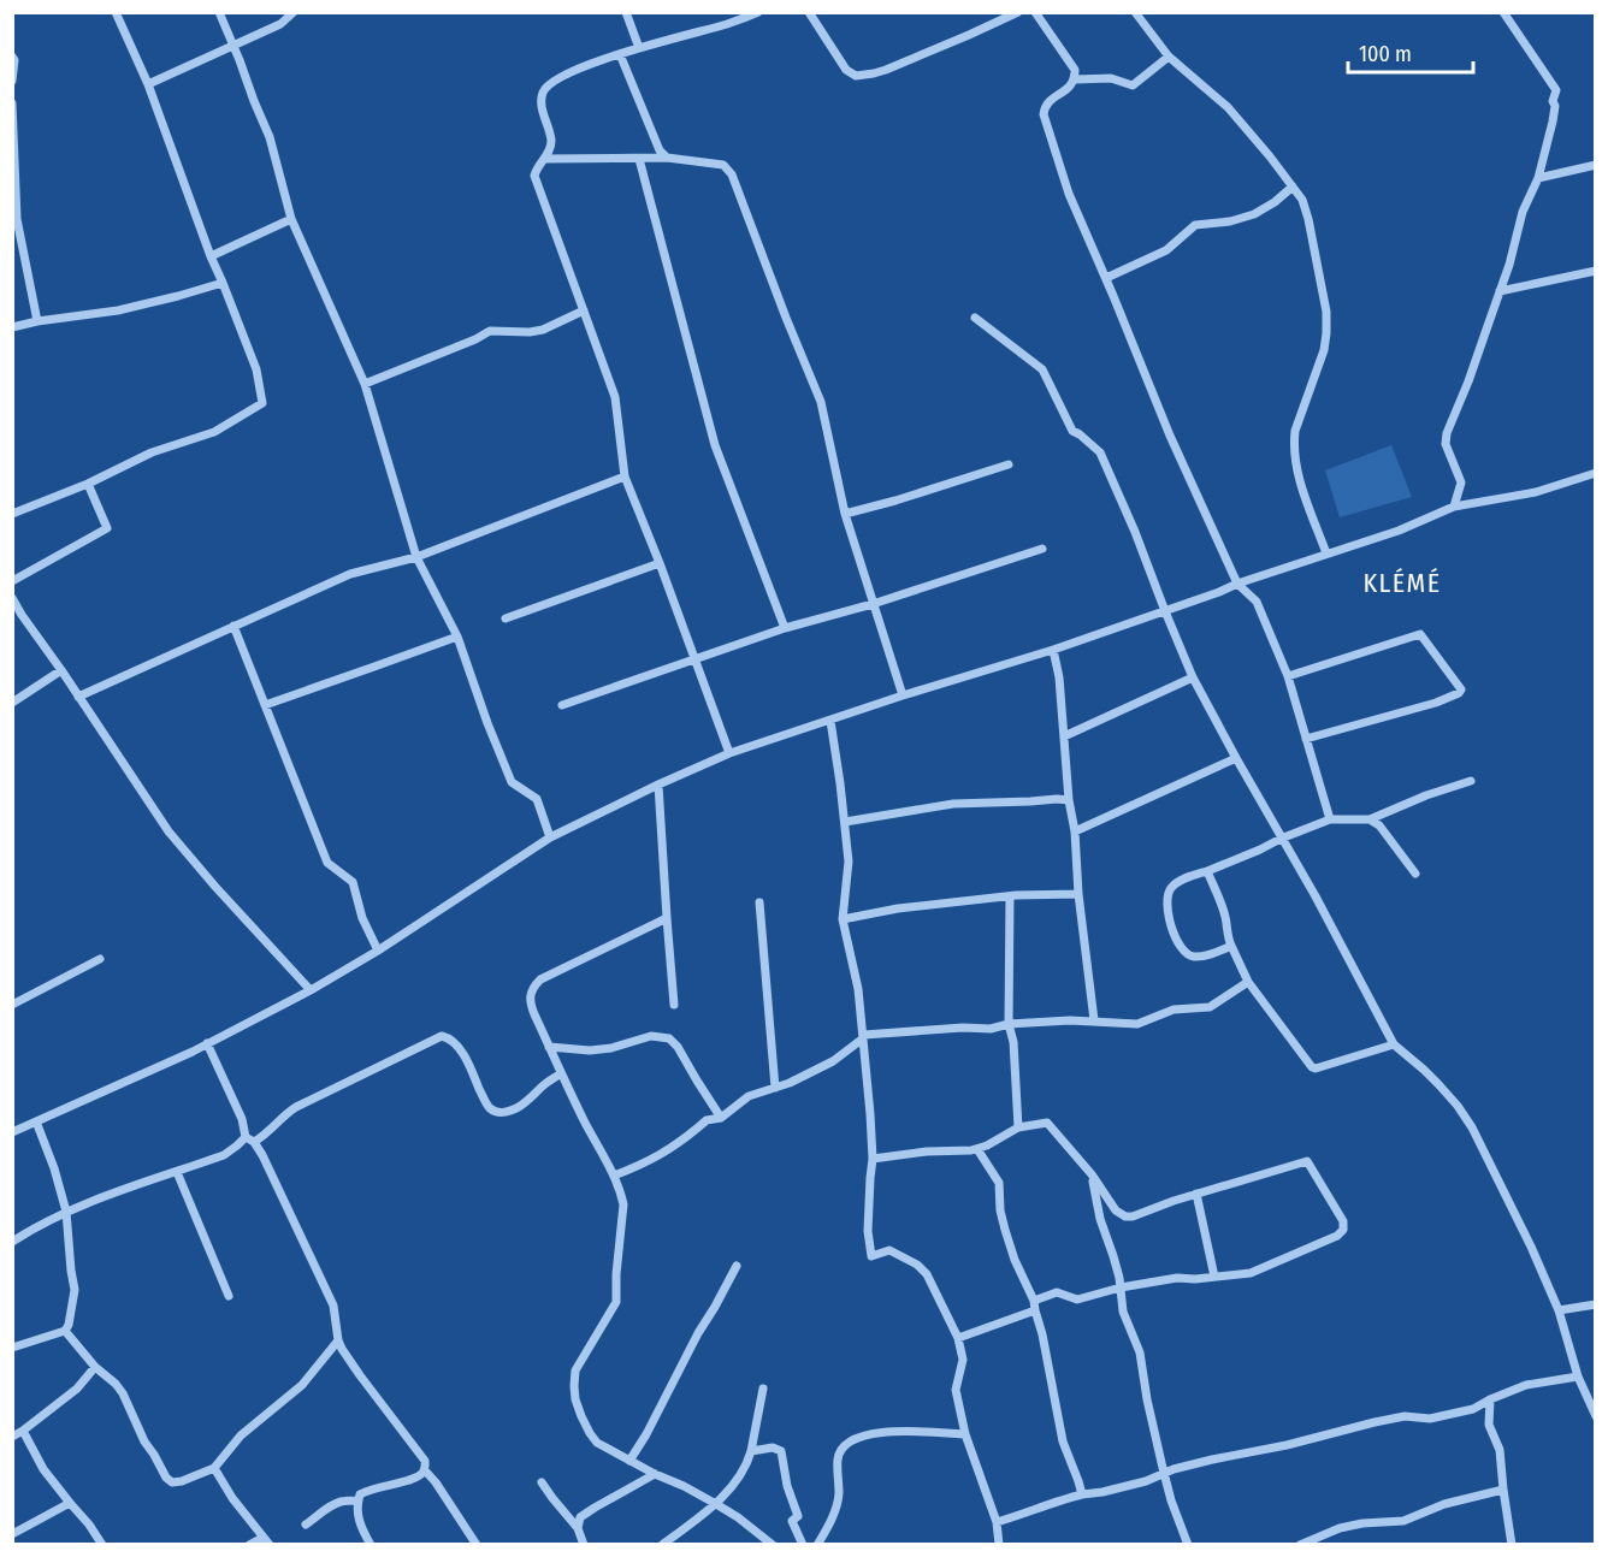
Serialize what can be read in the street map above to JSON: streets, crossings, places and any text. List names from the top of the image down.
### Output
{
  "districts": ["KLÉMÉ"],
  "scale_bar": "100 m"
}
